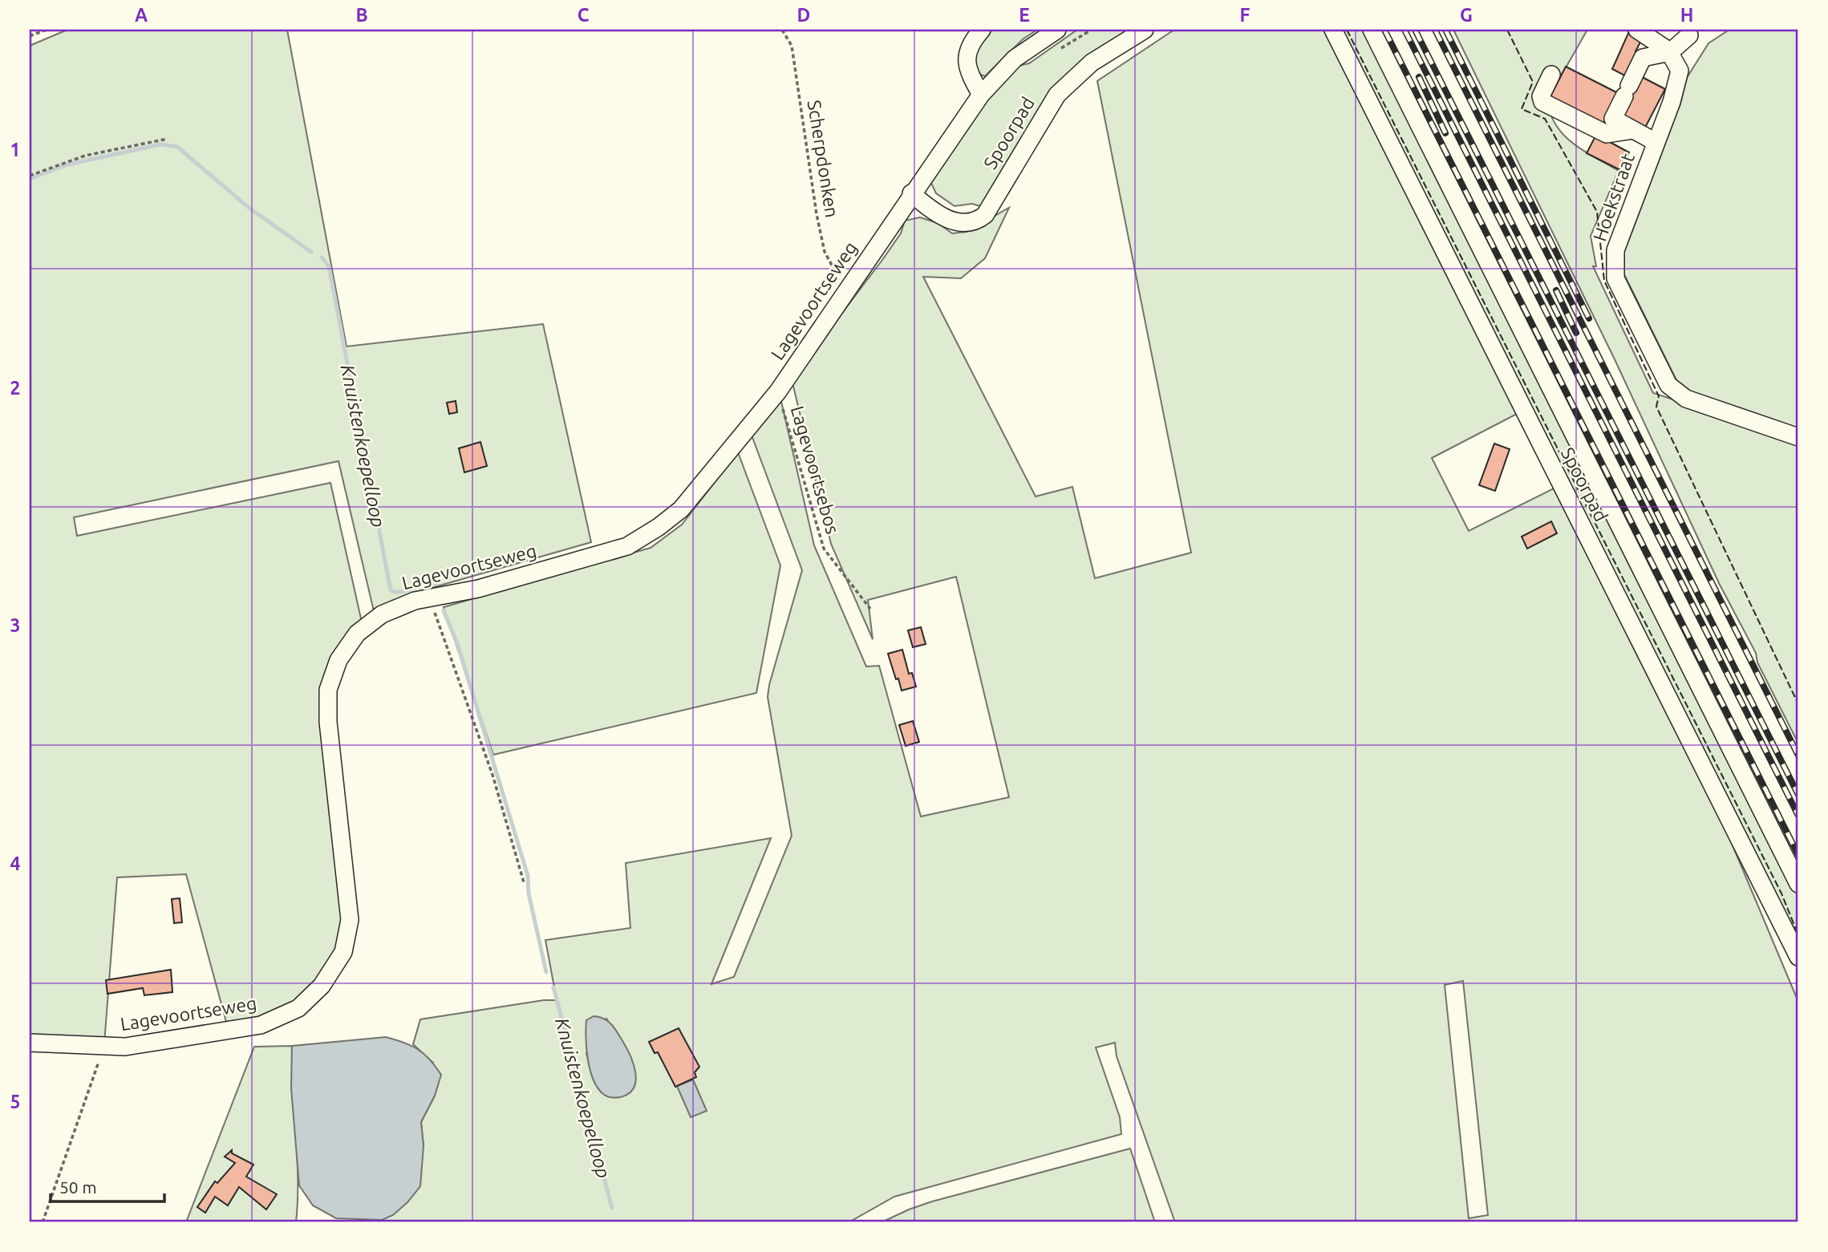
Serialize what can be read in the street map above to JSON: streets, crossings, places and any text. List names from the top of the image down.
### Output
{
  "streets": {
    "street": ["Spoorpad", "Hoekstraat", "Lagevoortseweg"],
    "path": ["Scherpdonken", "Lagevoortsebos"]
  },
  "crossings": [
    ["Spoorpad", "Lagevoortseweg"],
    ["Scherpdonken", "Lagevoortseweg"],
    ["Lagevoortseweg", "Lagevoortsebos"]
  ],
  "water": ["Knuistenkoepelloop"],
  "scale_bar": "50 m",
  "grid": {
    "columns": [
      "A",
      "B",
      "C",
      "D",
      "E",
      "F",
      "G",
      "H"
    ],
    "rows": [
      "1",
      "2",
      "3",
      "4",
      "5"
    ]
  }
}
